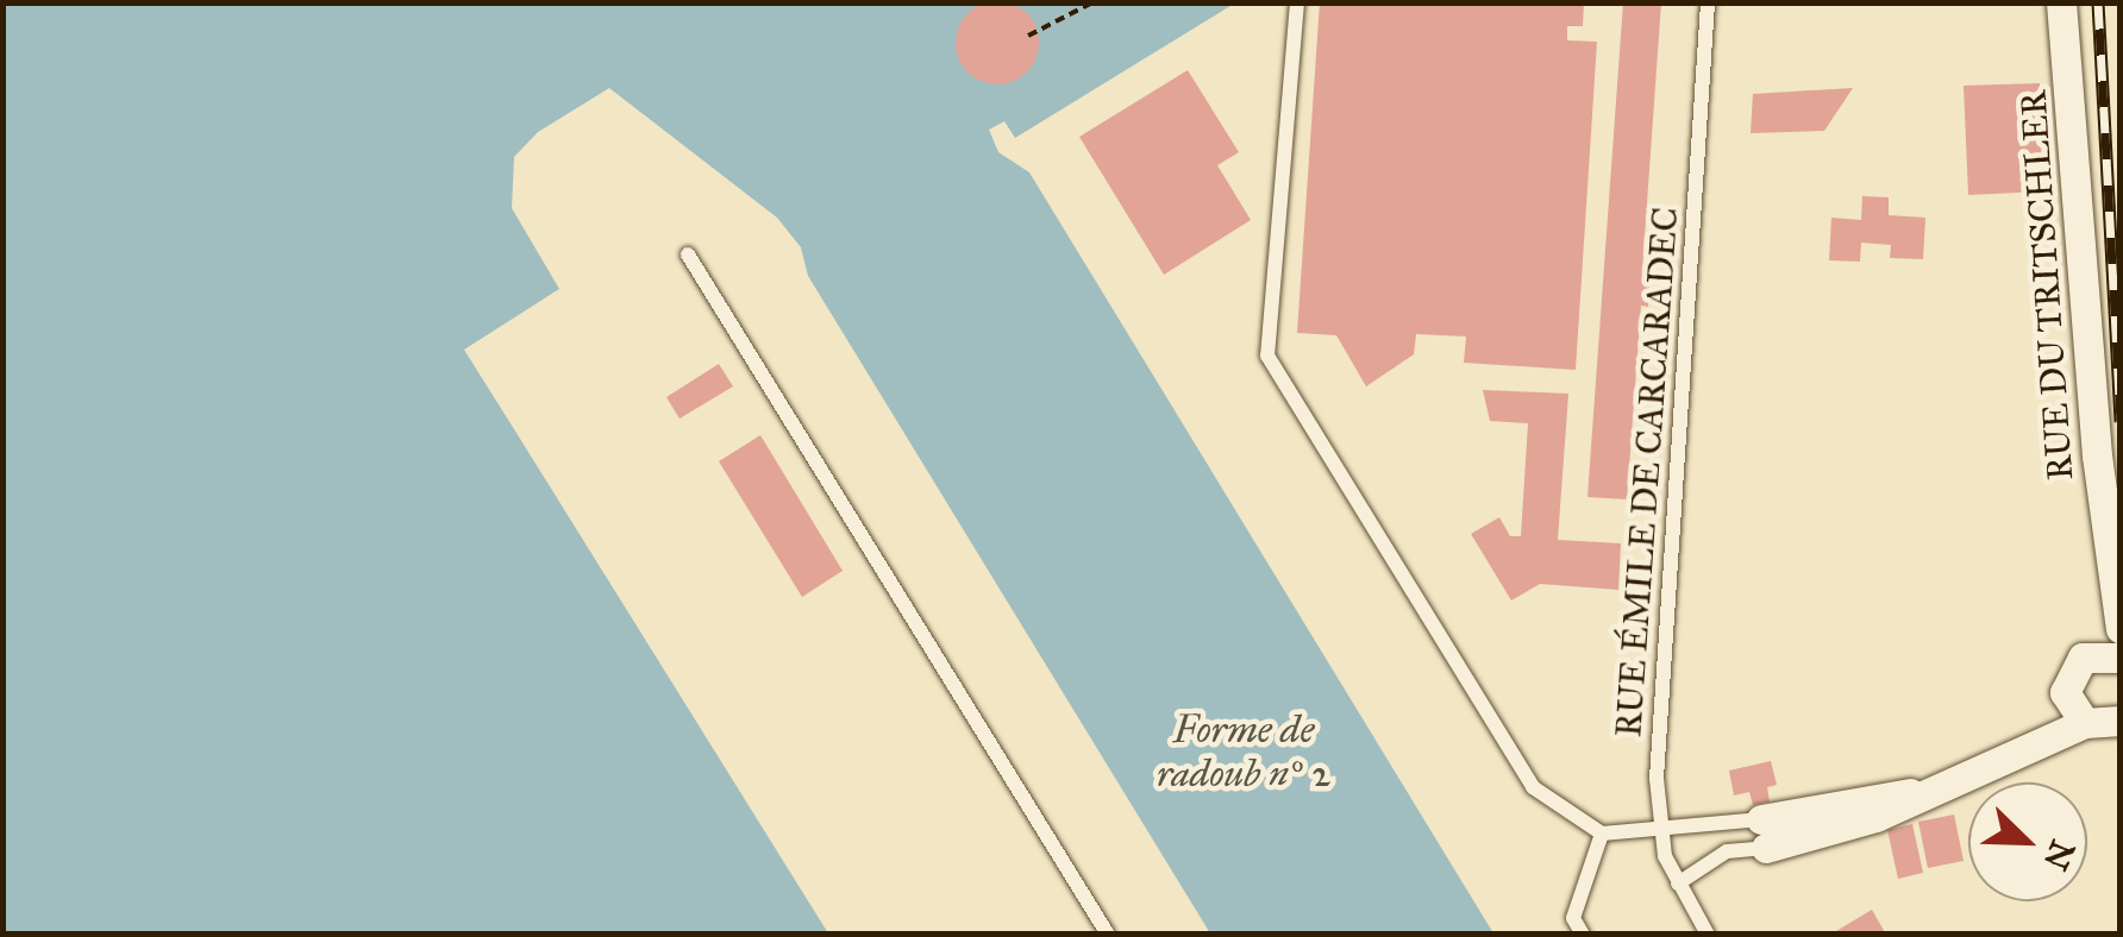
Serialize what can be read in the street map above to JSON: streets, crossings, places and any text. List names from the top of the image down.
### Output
{
  "streets": {
    "street": ["RUE DU TRITSCHLER"],
    "lane": ["RUE ÉMILE DE CARCARADEC"]
  },
  "water": ["Forme de radoub nº 2"],
  "north": "bottom right"
}
